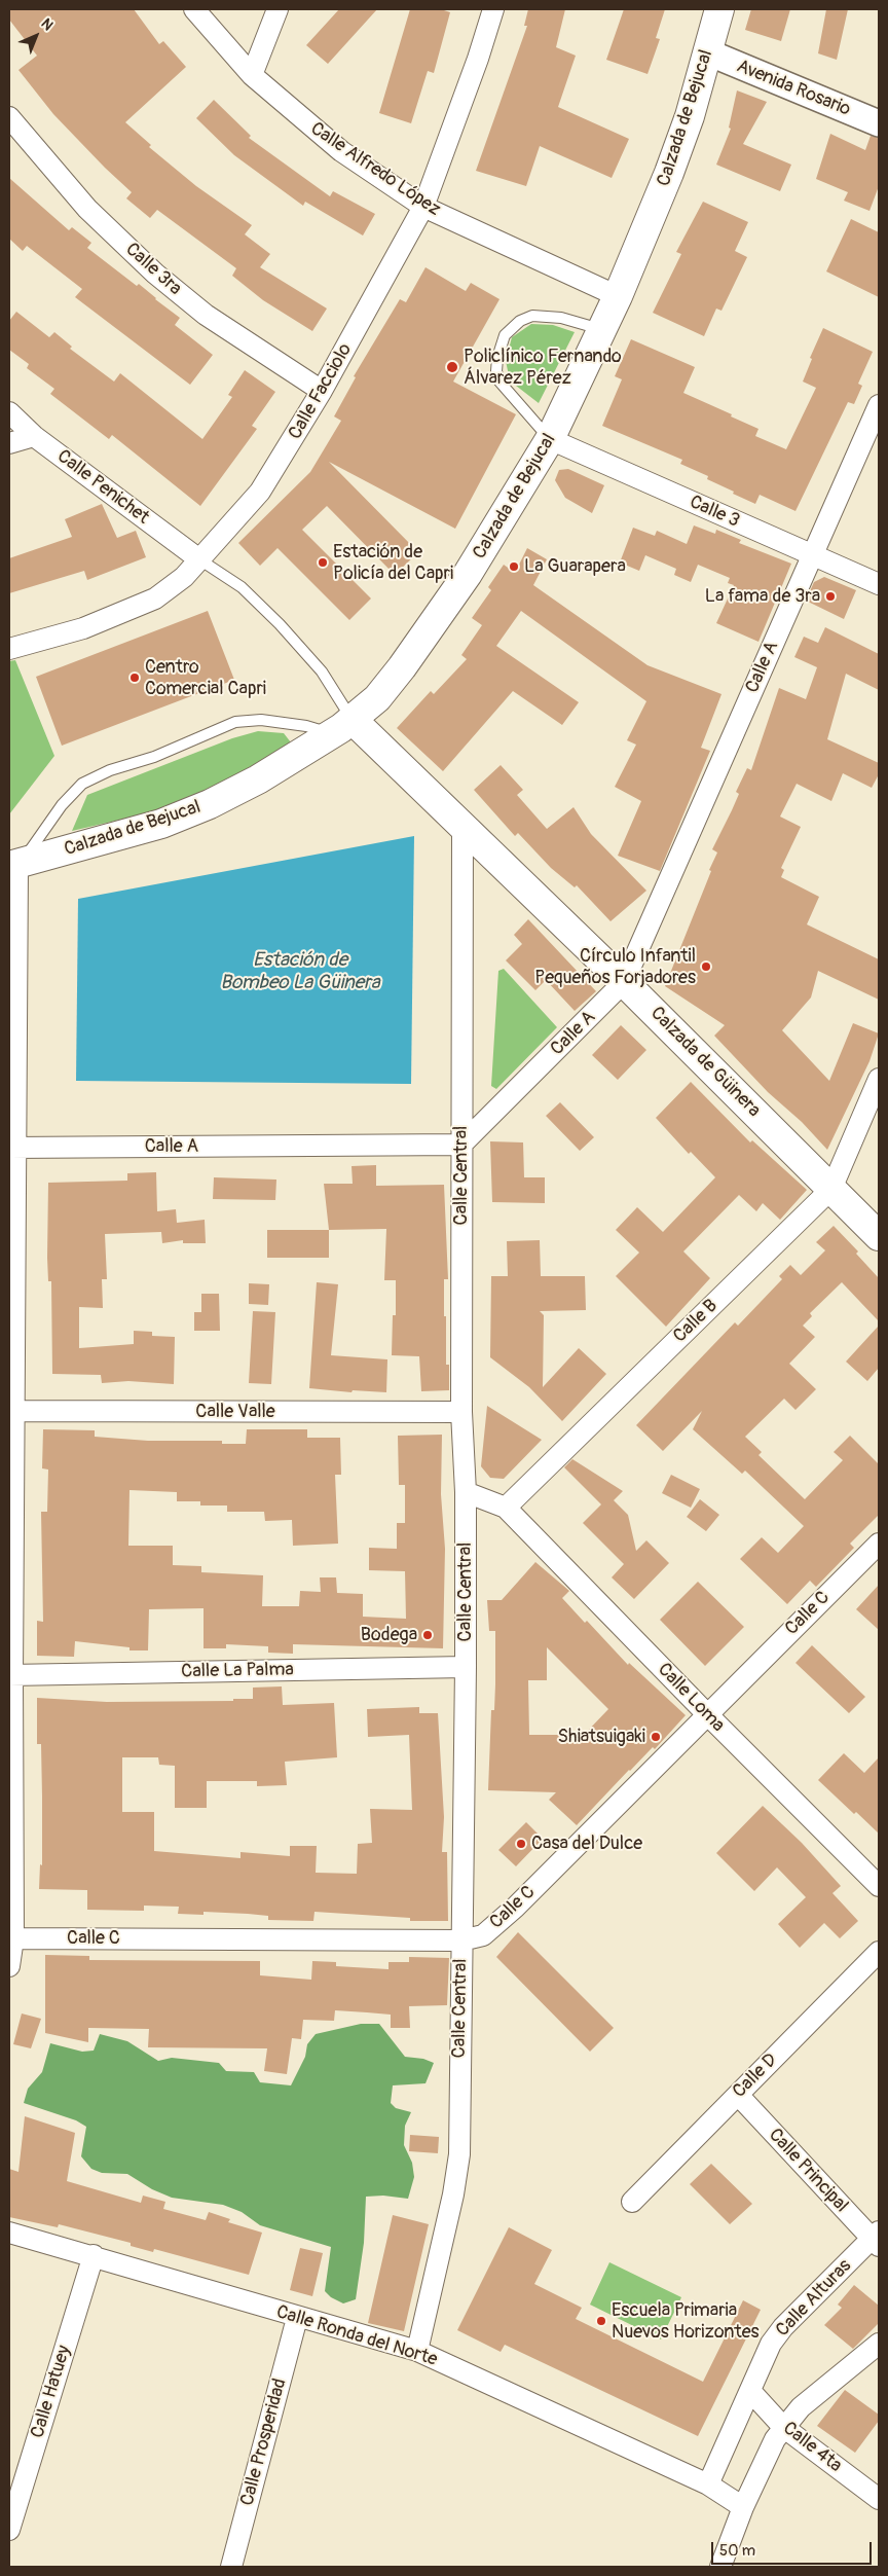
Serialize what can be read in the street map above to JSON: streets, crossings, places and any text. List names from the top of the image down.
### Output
{
  "streets": {
    "main road": ["Calzada de Bejucal", "Calzada de Güinera"],
    "street": [
      "Avenida Rosario",
      "Calle Alfredo López",
      "Calle 3ra",
      "Calle Facciolo",
      "Calle Penichet",
      "Calle 3",
      "Calle A",
      "Calle Central",
      "Calle B",
      "Calle Valle",
      "Calle C",
      "Calle La Palma",
      "Calle Loma",
      "Calle D",
      "Calle Principal",
      "Calle Alturas",
      "Calle Ronda del Norte",
      "Calle Hatuey",
      "Calle Prosperidad",
      "Calle 4ta"
    ]
  },
  "crossings": [
    ["Avenida Rosario", "Calzada de Bejucal"],
    ["Calzada de Bejucal", "Calle Alfredo López"],
    ["Calzada de Bejucal", "Calle 3"],
    ["Calzada de Bejucal", "Calzada de Güinera"],
    ["Calle Alfredo López", "Calle Facciolo"],
    ["Calle 3ra", "Calle Facciolo"],
    ["Calle Facciolo", "Calle Penichet"],
    ["Calle 3", "Calle A"],
    ["Calle A", "Calzada de Güinera"],
    ["Calle A", "Calle Central"],
    ["Calzada de Güinera", "Calle Central"],
    ["Calzada de Güinera", "Calle B"],
    ["Calle Central", "Calle Valle"],
    ["Calle Central", "Calle C"],
    ["Calle Central", "Calle La Palma"],
    ["Calle Central", "Calle Ronda del Norte"],
    ["Calle B", "Calle Loma"],
    ["Calle C", "Calle Loma"],
    ["Calle D", "Calle Principal"],
    ["Calle Principal", "Calle Alturas"],
    ["Calle Alturas", "Calle Ronda del Norte"],
    ["Calle Alturas", "Calle 4ta"],
    ["Calle Ronda del Norte", "Calle Hatuey"],
    ["Calle Ronda del Norte", "Calle Prosperidad"]
  ],
  "water": ["Estación de Bombeo La Güinera"],
  "places": [
    "Policlínico Fernando Álvarez Pérez",
    "Estación de Policía del Capri",
    "La Guarapera",
    "La fama de 3ra",
    "Centro Comercial Capri",
    "Círculo Infantil Pequeños Forjadores",
    "Bodega",
    "Shiatsuigaki",
    "Casa del Dulce",
    "Escuela Primaria Nuevos Horizontes"
  ],
  "scale_bar": "50 m",
  "north": "top right"
}
